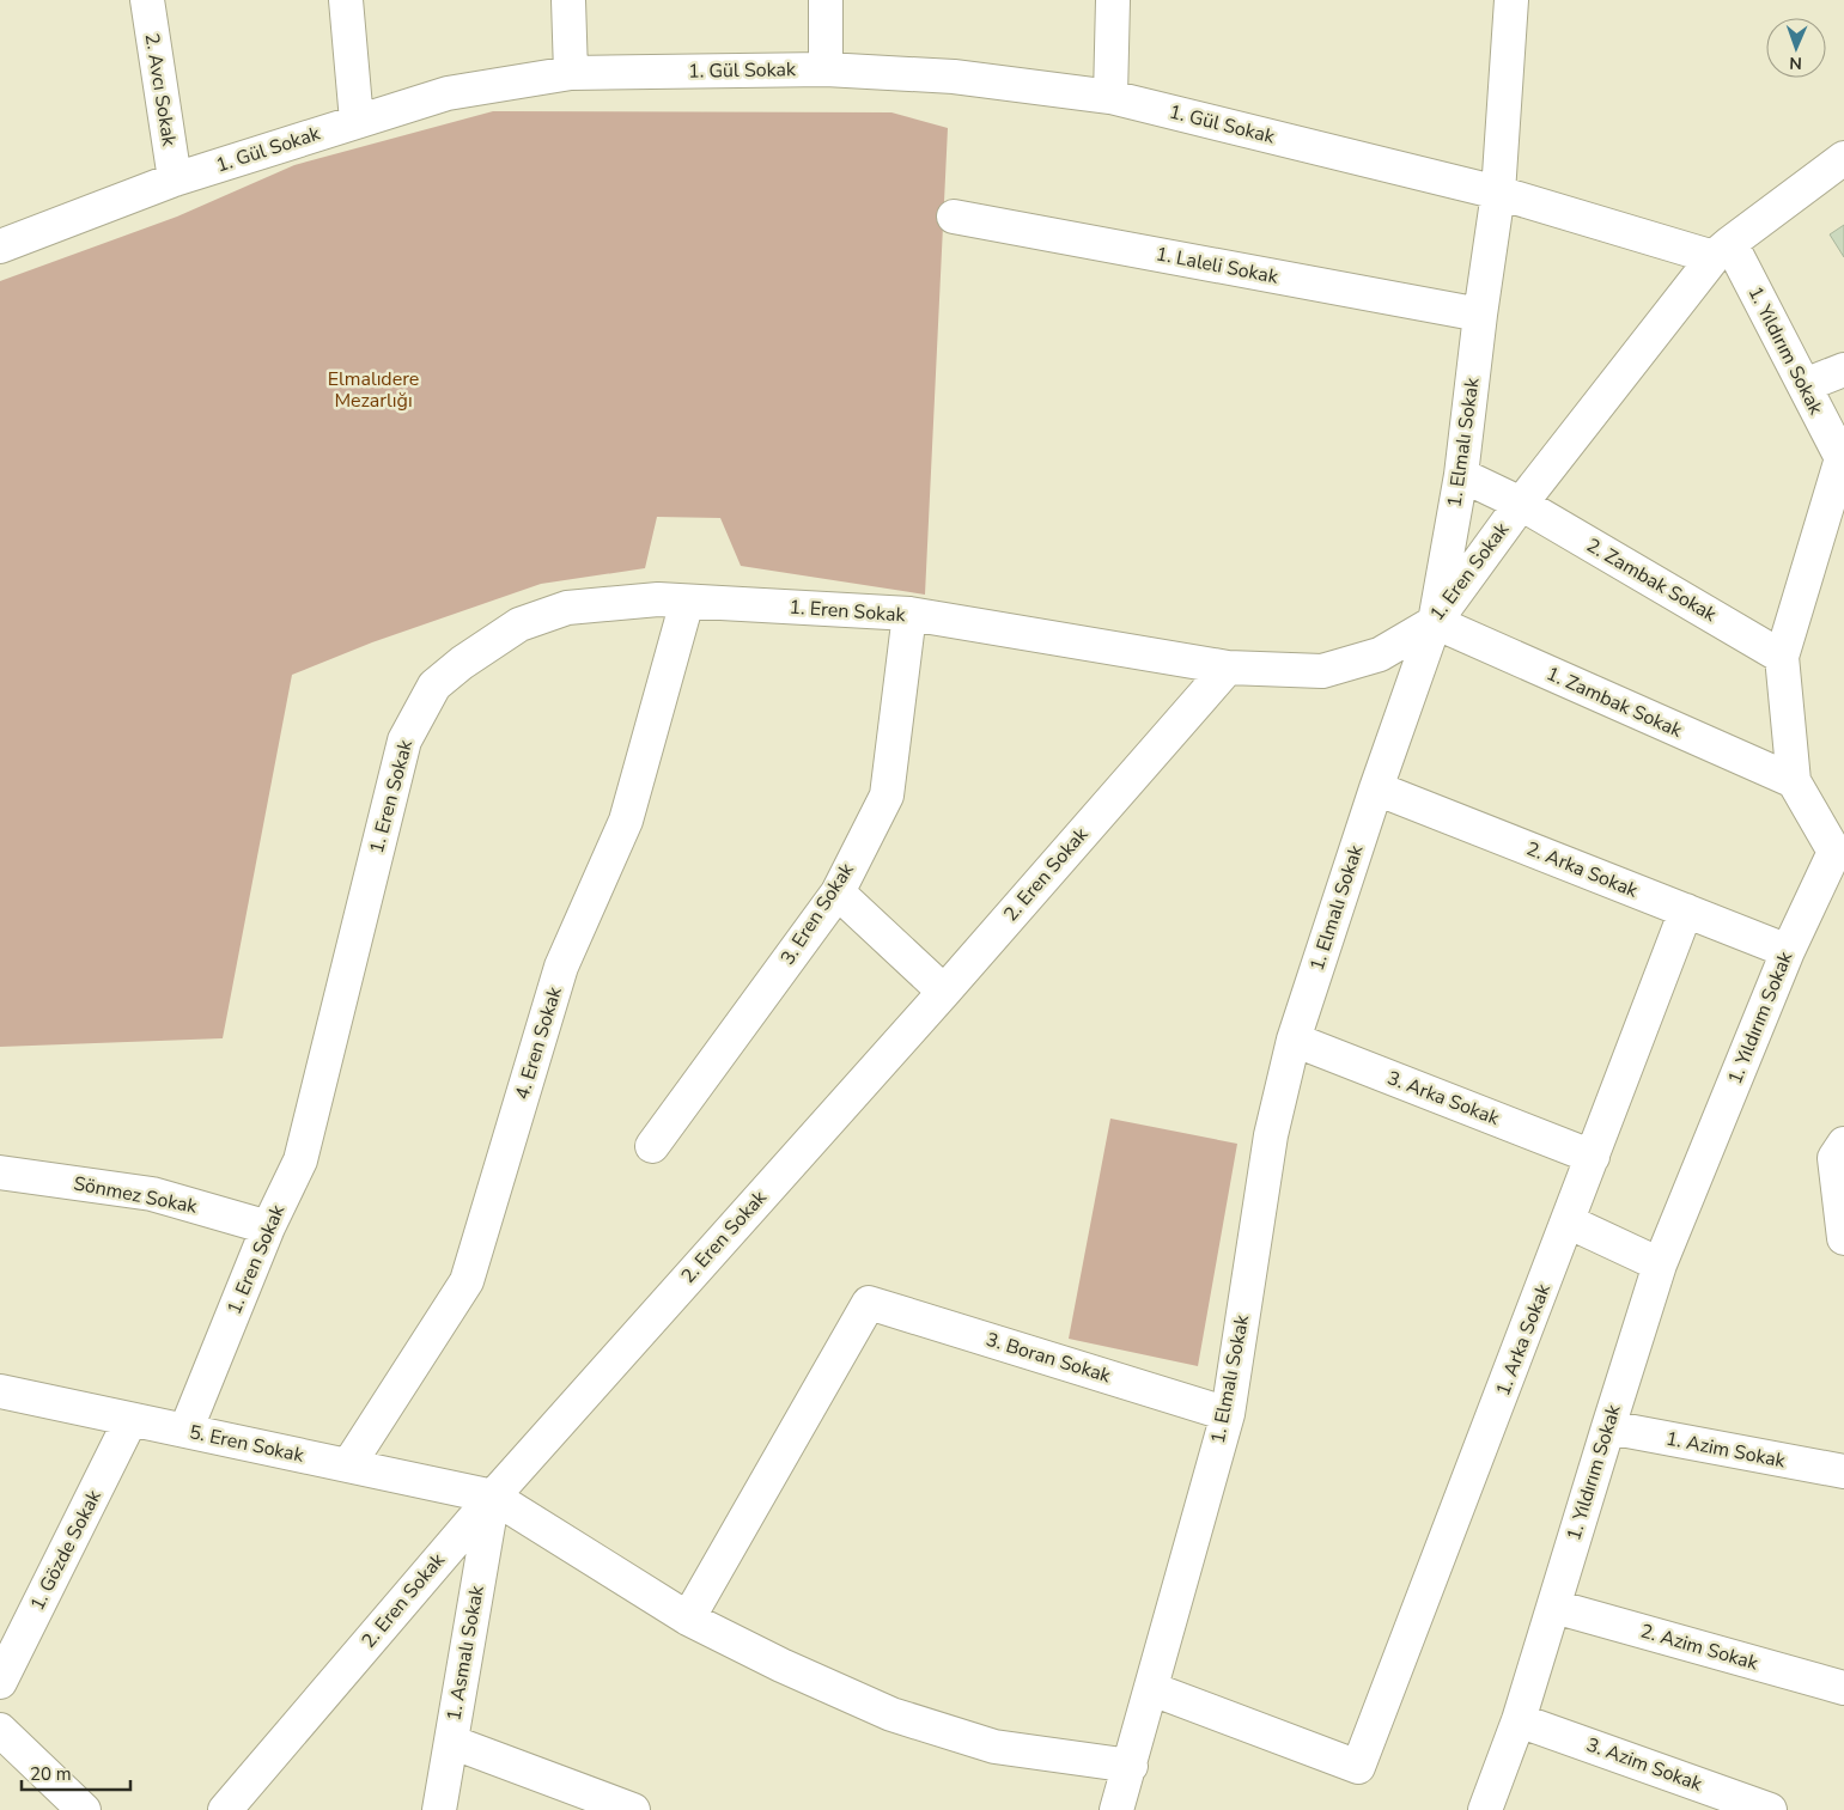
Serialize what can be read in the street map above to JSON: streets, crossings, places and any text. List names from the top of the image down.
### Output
{
  "streets": {
    "street": [
      "1. Gül Sokak",
      "2. Avcı Sokak",
      "1. Laleli Sokak",
      "1. Yıldırım Sokak",
      "1. Elmalı Sokak",
      "1. Eren Sokak",
      "2. Zambak Sokak",
      "1. Zambak Sokak",
      "2. Arka Sokak",
      "2. Eren Sokak",
      "3. Eren Sokak",
      "4. Eren Sokak",
      "3. Arka Sokak",
      "Sönmez Sokak",
      "1. Arka Sokak",
      "3. Boran Sokak",
      "5. Eren Sokak",
      "1. Azim Sokak",
      "1. Gözde Sokak",
      "2. Azim Sokak",
      "1. Asmalı Sokak",
      "3. Azim Sokak"
    ]
  },
  "crossings": [
    ["1. Gül Sokak", "2. Avcı Sokak"],
    ["1. Gül Sokak", "1. Yıldırım Sokak"],
    ["1. Gül Sokak", "1. Elmalı Sokak"],
    ["1. Gül Sokak", "1. Eren Sokak"],
    ["1. Laleli Sokak", "1. Elmalı Sokak"],
    ["1. Yıldırım Sokak", "1. Eren Sokak"],
    ["1. Yıldırım Sokak", "2. Zambak Sokak"],
    ["1. Yıldırım Sokak", "1. Zambak Sokak"],
    ["1. Yıldırım Sokak", "2. Arka Sokak"],
    ["1. Yıldırım Sokak", "1. Azim Sokak"],
    ["1. Yıldırım Sokak", "2. Azim Sokak"],
    ["1. Yıldırım Sokak", "3. Azim Sokak"],
    ["1. Elmalı Sokak", "1. Eren Sokak"],
    ["1. Elmalı Sokak", "2. Zambak Sokak"],
    ["1. Elmalı Sokak", "1. Zambak Sokak"],
    ["1. Elmalı Sokak", "2. Arka Sokak"],
    ["1. Elmalı Sokak", "3. Arka Sokak"],
    ["1. Elmalı Sokak", "1. Arka Sokak"],
    ["1. Elmalı Sokak", "3. Boran Sokak"],
    ["1. Elmalı Sokak", "5. Eren Sokak"],
    ["1. Eren Sokak", "2. Zambak Sokak"],
    ["1. Eren Sokak", "1. Zambak Sokak"],
    ["1. Eren Sokak", "2. Eren Sokak"],
    ["1. Eren Sokak", "3. Eren Sokak"],
    ["1. Eren Sokak", "4. Eren Sokak"],
    ["1. Eren Sokak", "Sönmez Sokak"],
    ["1. Eren Sokak", "5. Eren Sokak"],
    ["2. Arka Sokak", "1. Arka Sokak"],
    ["2. Eren Sokak", "5. Eren Sokak"],
    ["2. Eren Sokak", "1. Asmalı Sokak"],
    ["4. Eren Sokak", "5. Eren Sokak"],
    ["3. Arka Sokak", "1. Arka Sokak"],
    ["3. Boran Sokak", "5. Eren Sokak"],
    ["5. Eren Sokak", "1. Gözde Sokak"],
    ["5. Eren Sokak", "1. Asmalı Sokak"]
  ],
  "parks": ["Elmalıdere Mezarlığı"],
  "scale_bar": "20 m",
  "north": "bottom"
}
